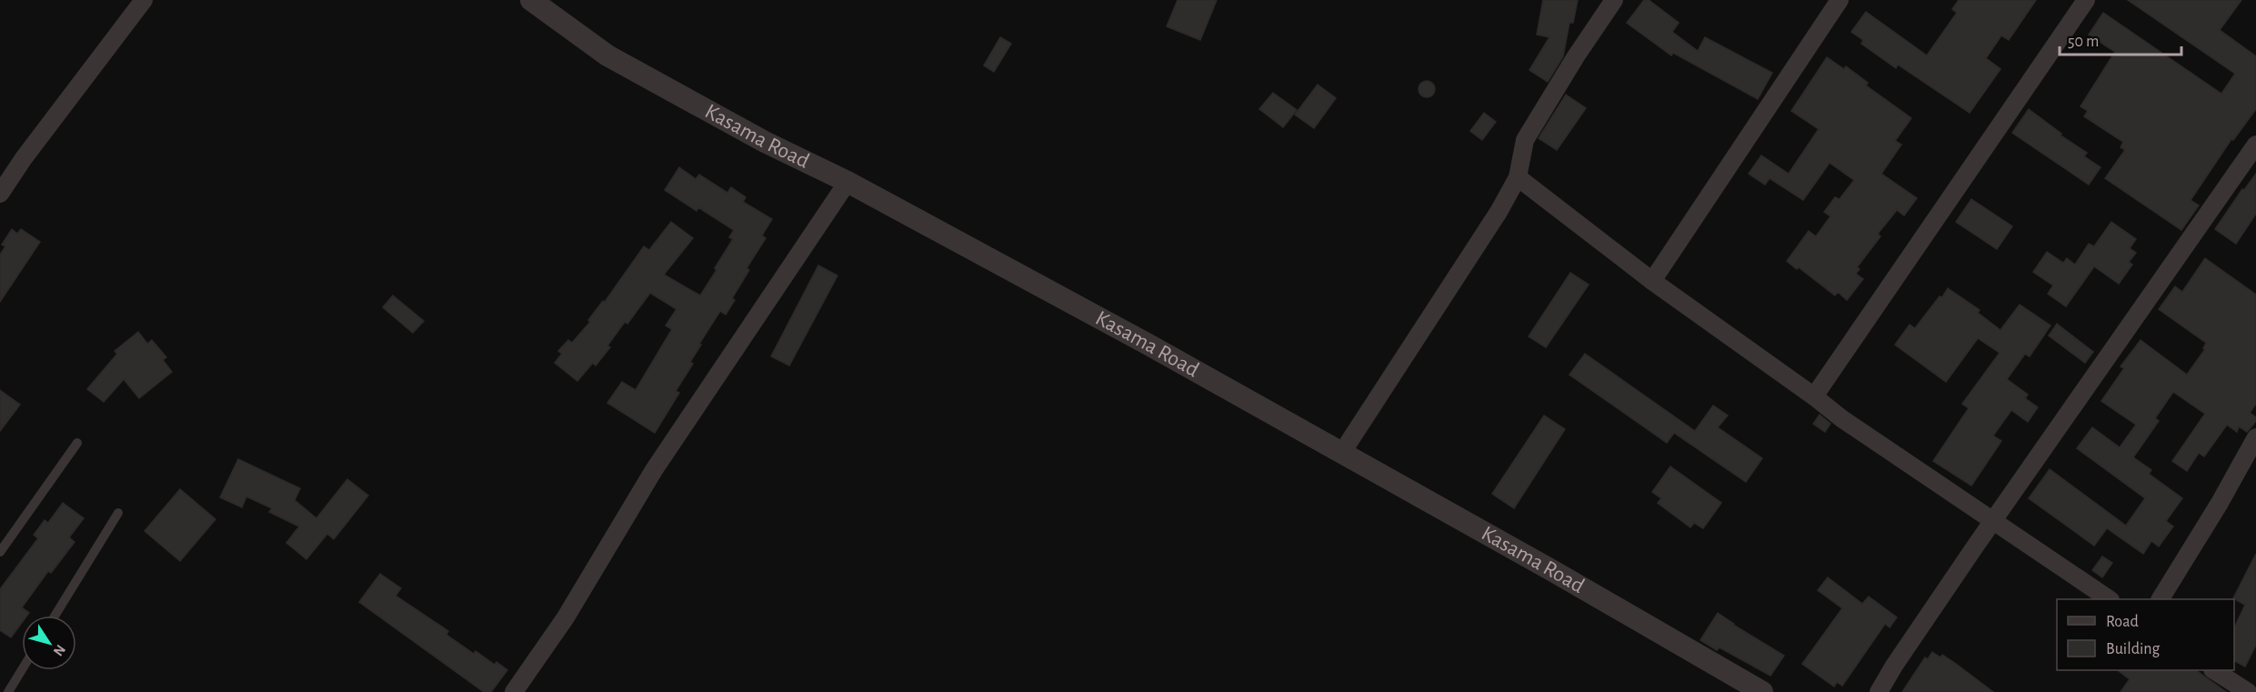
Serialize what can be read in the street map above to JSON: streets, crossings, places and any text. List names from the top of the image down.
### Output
{
  "streets": {
    "street": ["Kasama Road"]
  },
  "legend": ["Road", "Building"],
  "scale_bar": "50 m",
  "north": "bottom right"
}
